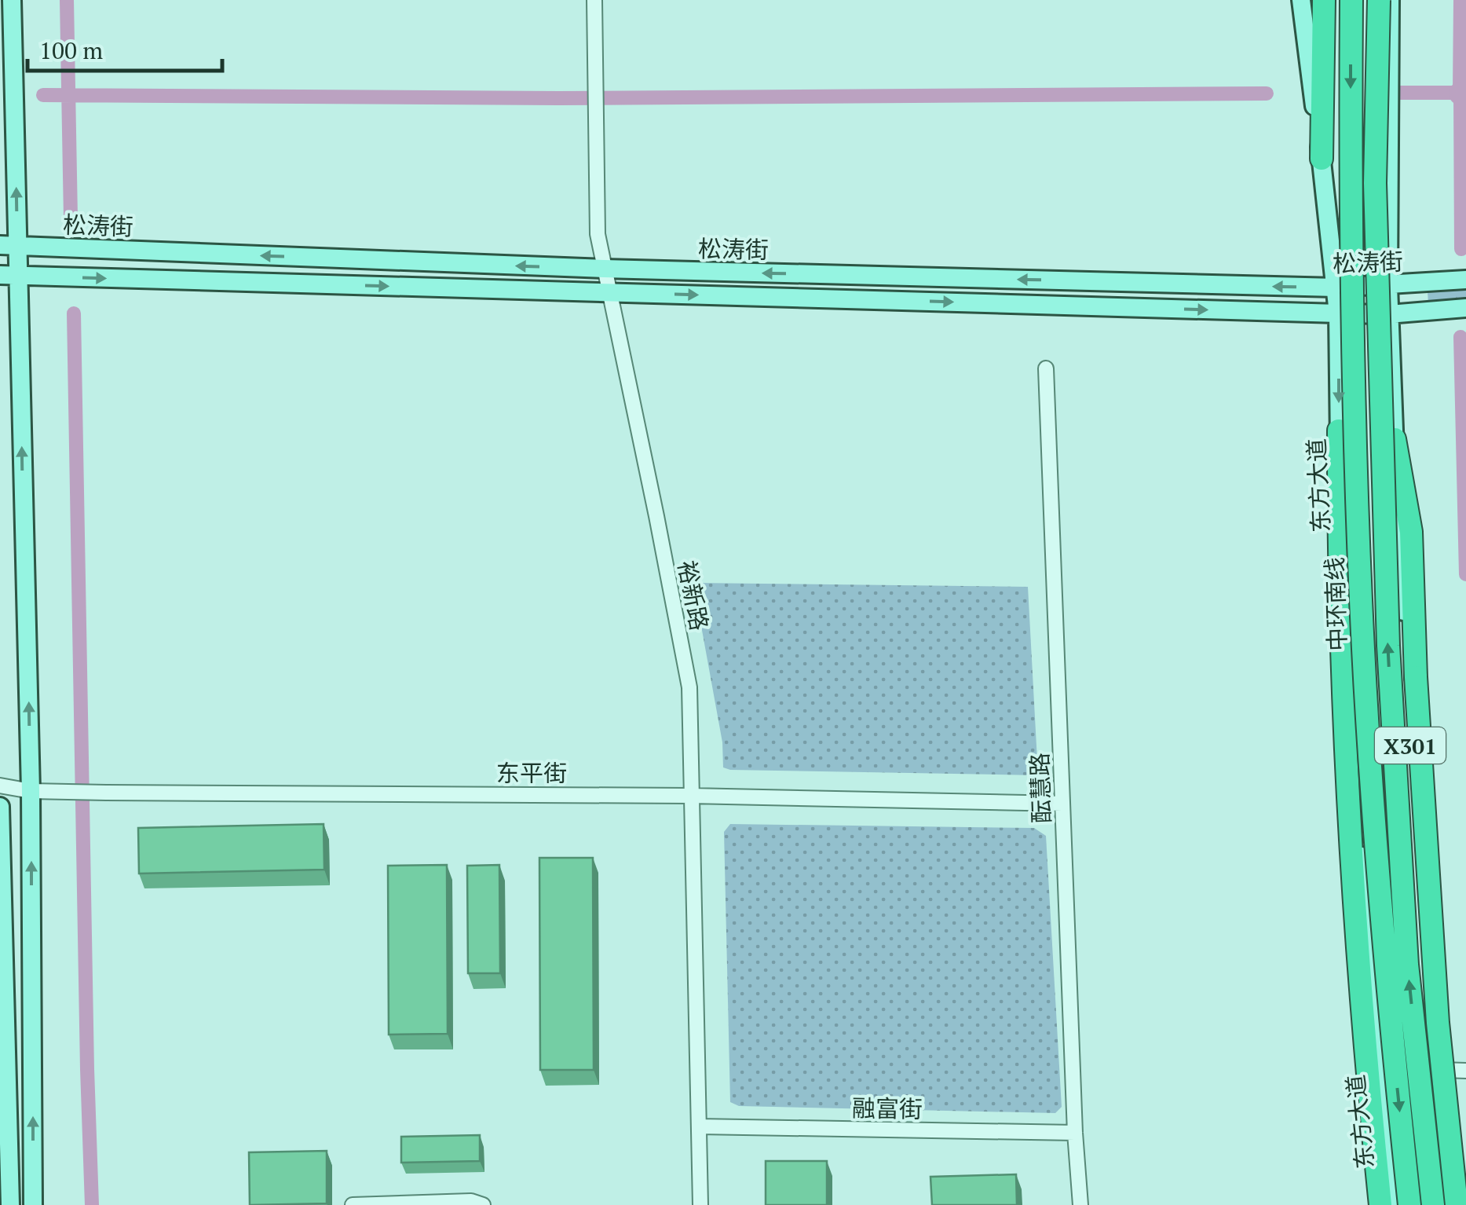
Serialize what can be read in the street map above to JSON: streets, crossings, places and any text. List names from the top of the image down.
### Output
{
  "streets": {
    "highway": ["中环南线"],
    "main road": ["松涛街", "东方大道", "X301"],
    "street": [
      "裕新路",
      "东平街",
      "酝慧路",
      "融富街"
    ]
  },
  "crossings": [
    ["松涛街", "东方大道"],
    ["松涛街", "裕新路"],
    ["松涛街", "X301"],
    ["裕新路", "东平街"],
    ["裕新路", "融富街"],
    ["东平街", "酝慧路"],
    ["酝慧路", "融富街"]
  ],
  "scale_bar": "100 m"
}
